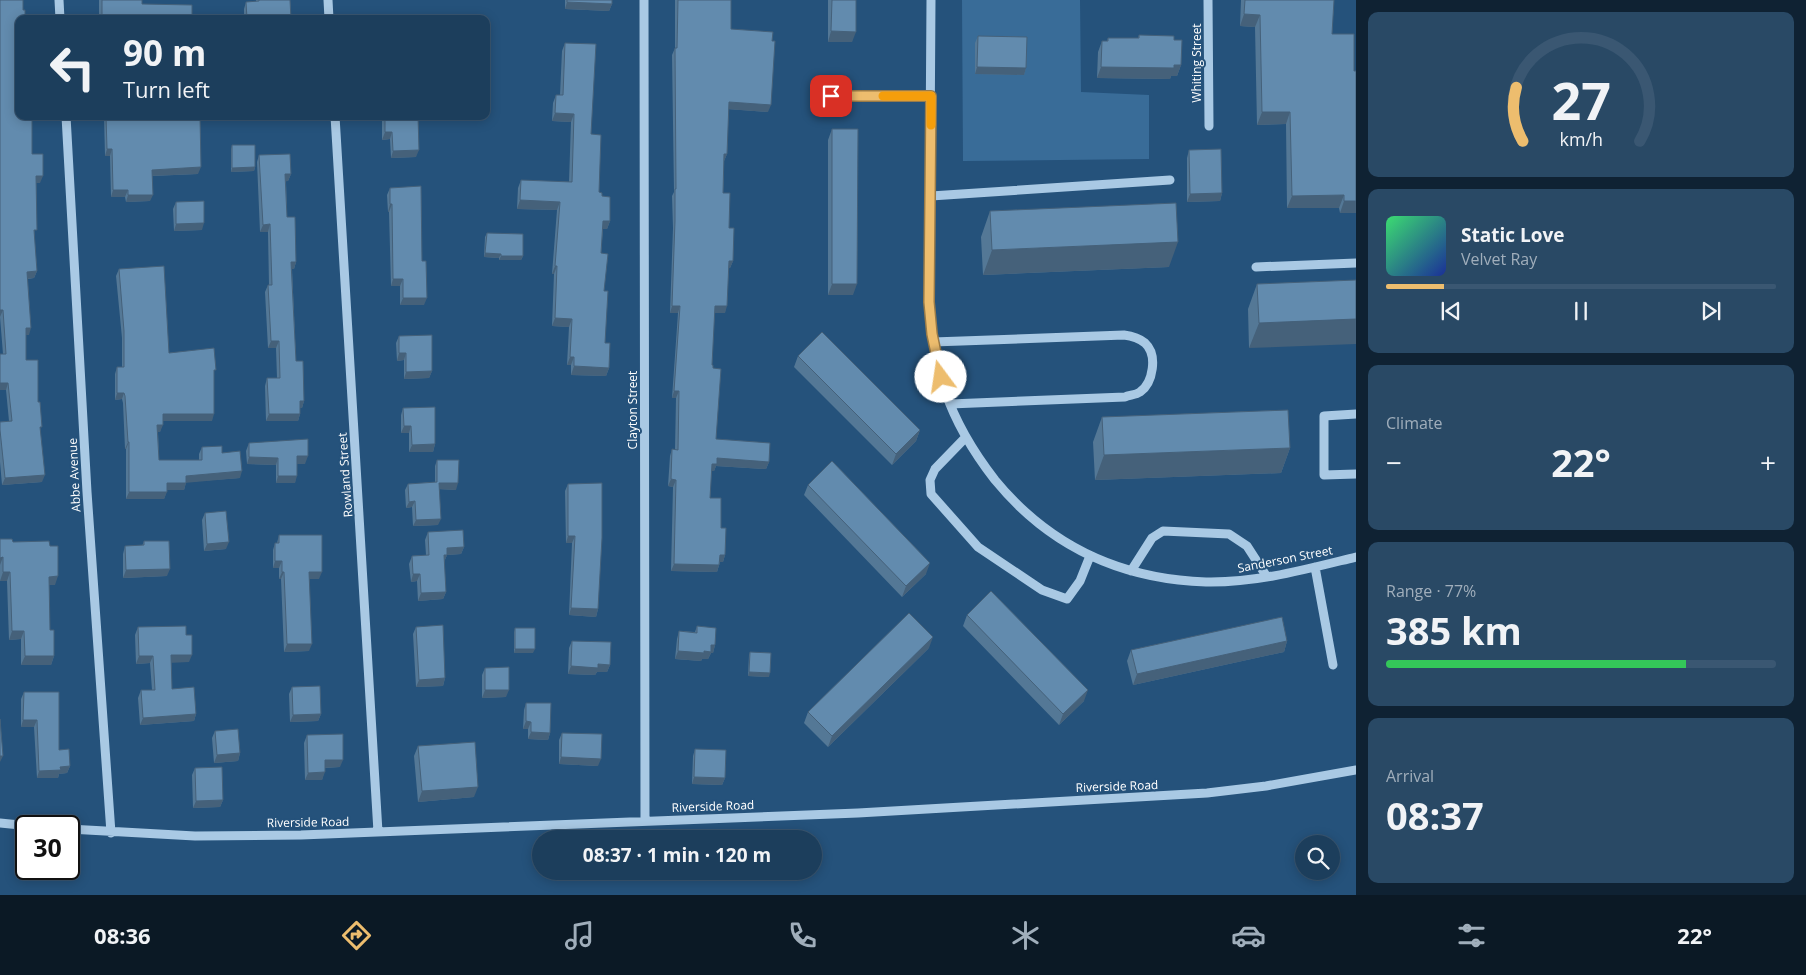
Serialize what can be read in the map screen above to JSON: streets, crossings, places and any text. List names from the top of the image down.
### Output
{
  "streets": {
    "street": [
      "Whiting Street",
      "Clayton Street",
      "Abbe Avenue",
      "Rowland Street",
      "Sanderson Street",
      "Riverside Road"
    ]
  },
  "crossings": [
    ["Clayton Street", "Riverside Road"],
    ["Abbe Avenue", "Riverside Road"],
    ["Rowland Street", "Riverside Road"]
  ],
  "page": {
    "turn": ["90 m", "Turn left"],
    "song": ["Static Love", "Velvet Ray"],
    "tile": [
      "Climate",
      ["Range · 77%", "385 km"],
      ["Arrival", "08:37"]
    ],
    "heat": ["−", "22°", "+"],
    "limit": "30",
    "trip": "08:37 · 1 min · 120 m",
    "tabs": ["08:36", "22°"],
    "gauge": ["27", "km/h"]
  }
}
